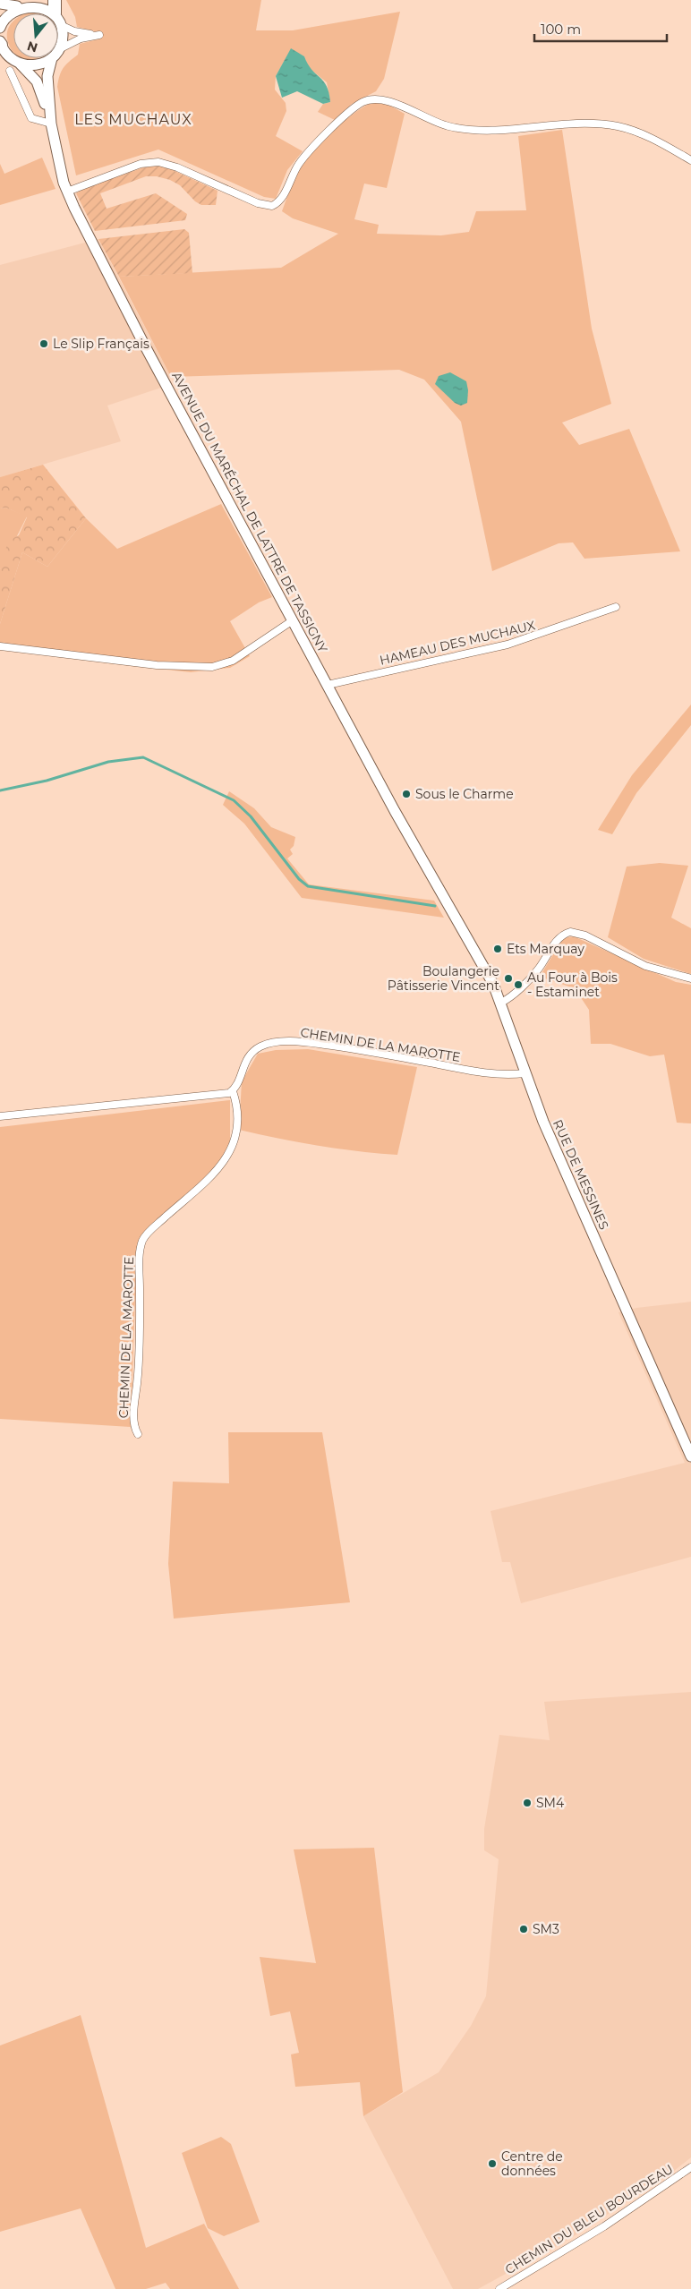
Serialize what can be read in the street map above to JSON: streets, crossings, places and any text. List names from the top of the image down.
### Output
{
  "streets": {
    "main road": ["AVENUE DU MARÉCHAL DE LATTRE DE TASSIGNY", "RUE DE MESSINES"],
    "street": ["HAMEAU DES MUCHAUX", "CHEMIN DE LA MAROTTE", "CHEMIN DU BLEU BOURDEAU"]
  },
  "crossings": [
    ["AVENUE DU MARÉCHAL DE LATTRE DE TASSIGNY", "HAMEAU DES MUCHAUX"],
    ["AVENUE DU MARÉCHAL DE LATTRE DE TASSIGNY", "RUE DE MESSINES"],
    ["CHEMIN DE LA MAROTTE", "RUE DE MESSINES"]
  ],
  "districts": ["LES MUCHAUX"],
  "places": [
    "Le Slip Français",
    "Sous le Charme",
    "Ets Marquay",
    "Boulangerie Pâtisserie Vincent",
    "Au Four à Bois - Estaminet",
    "SM4",
    "SM3",
    "Centre de données"
  ],
  "scale_bar": "100 m",
  "north": "bottom"
}
